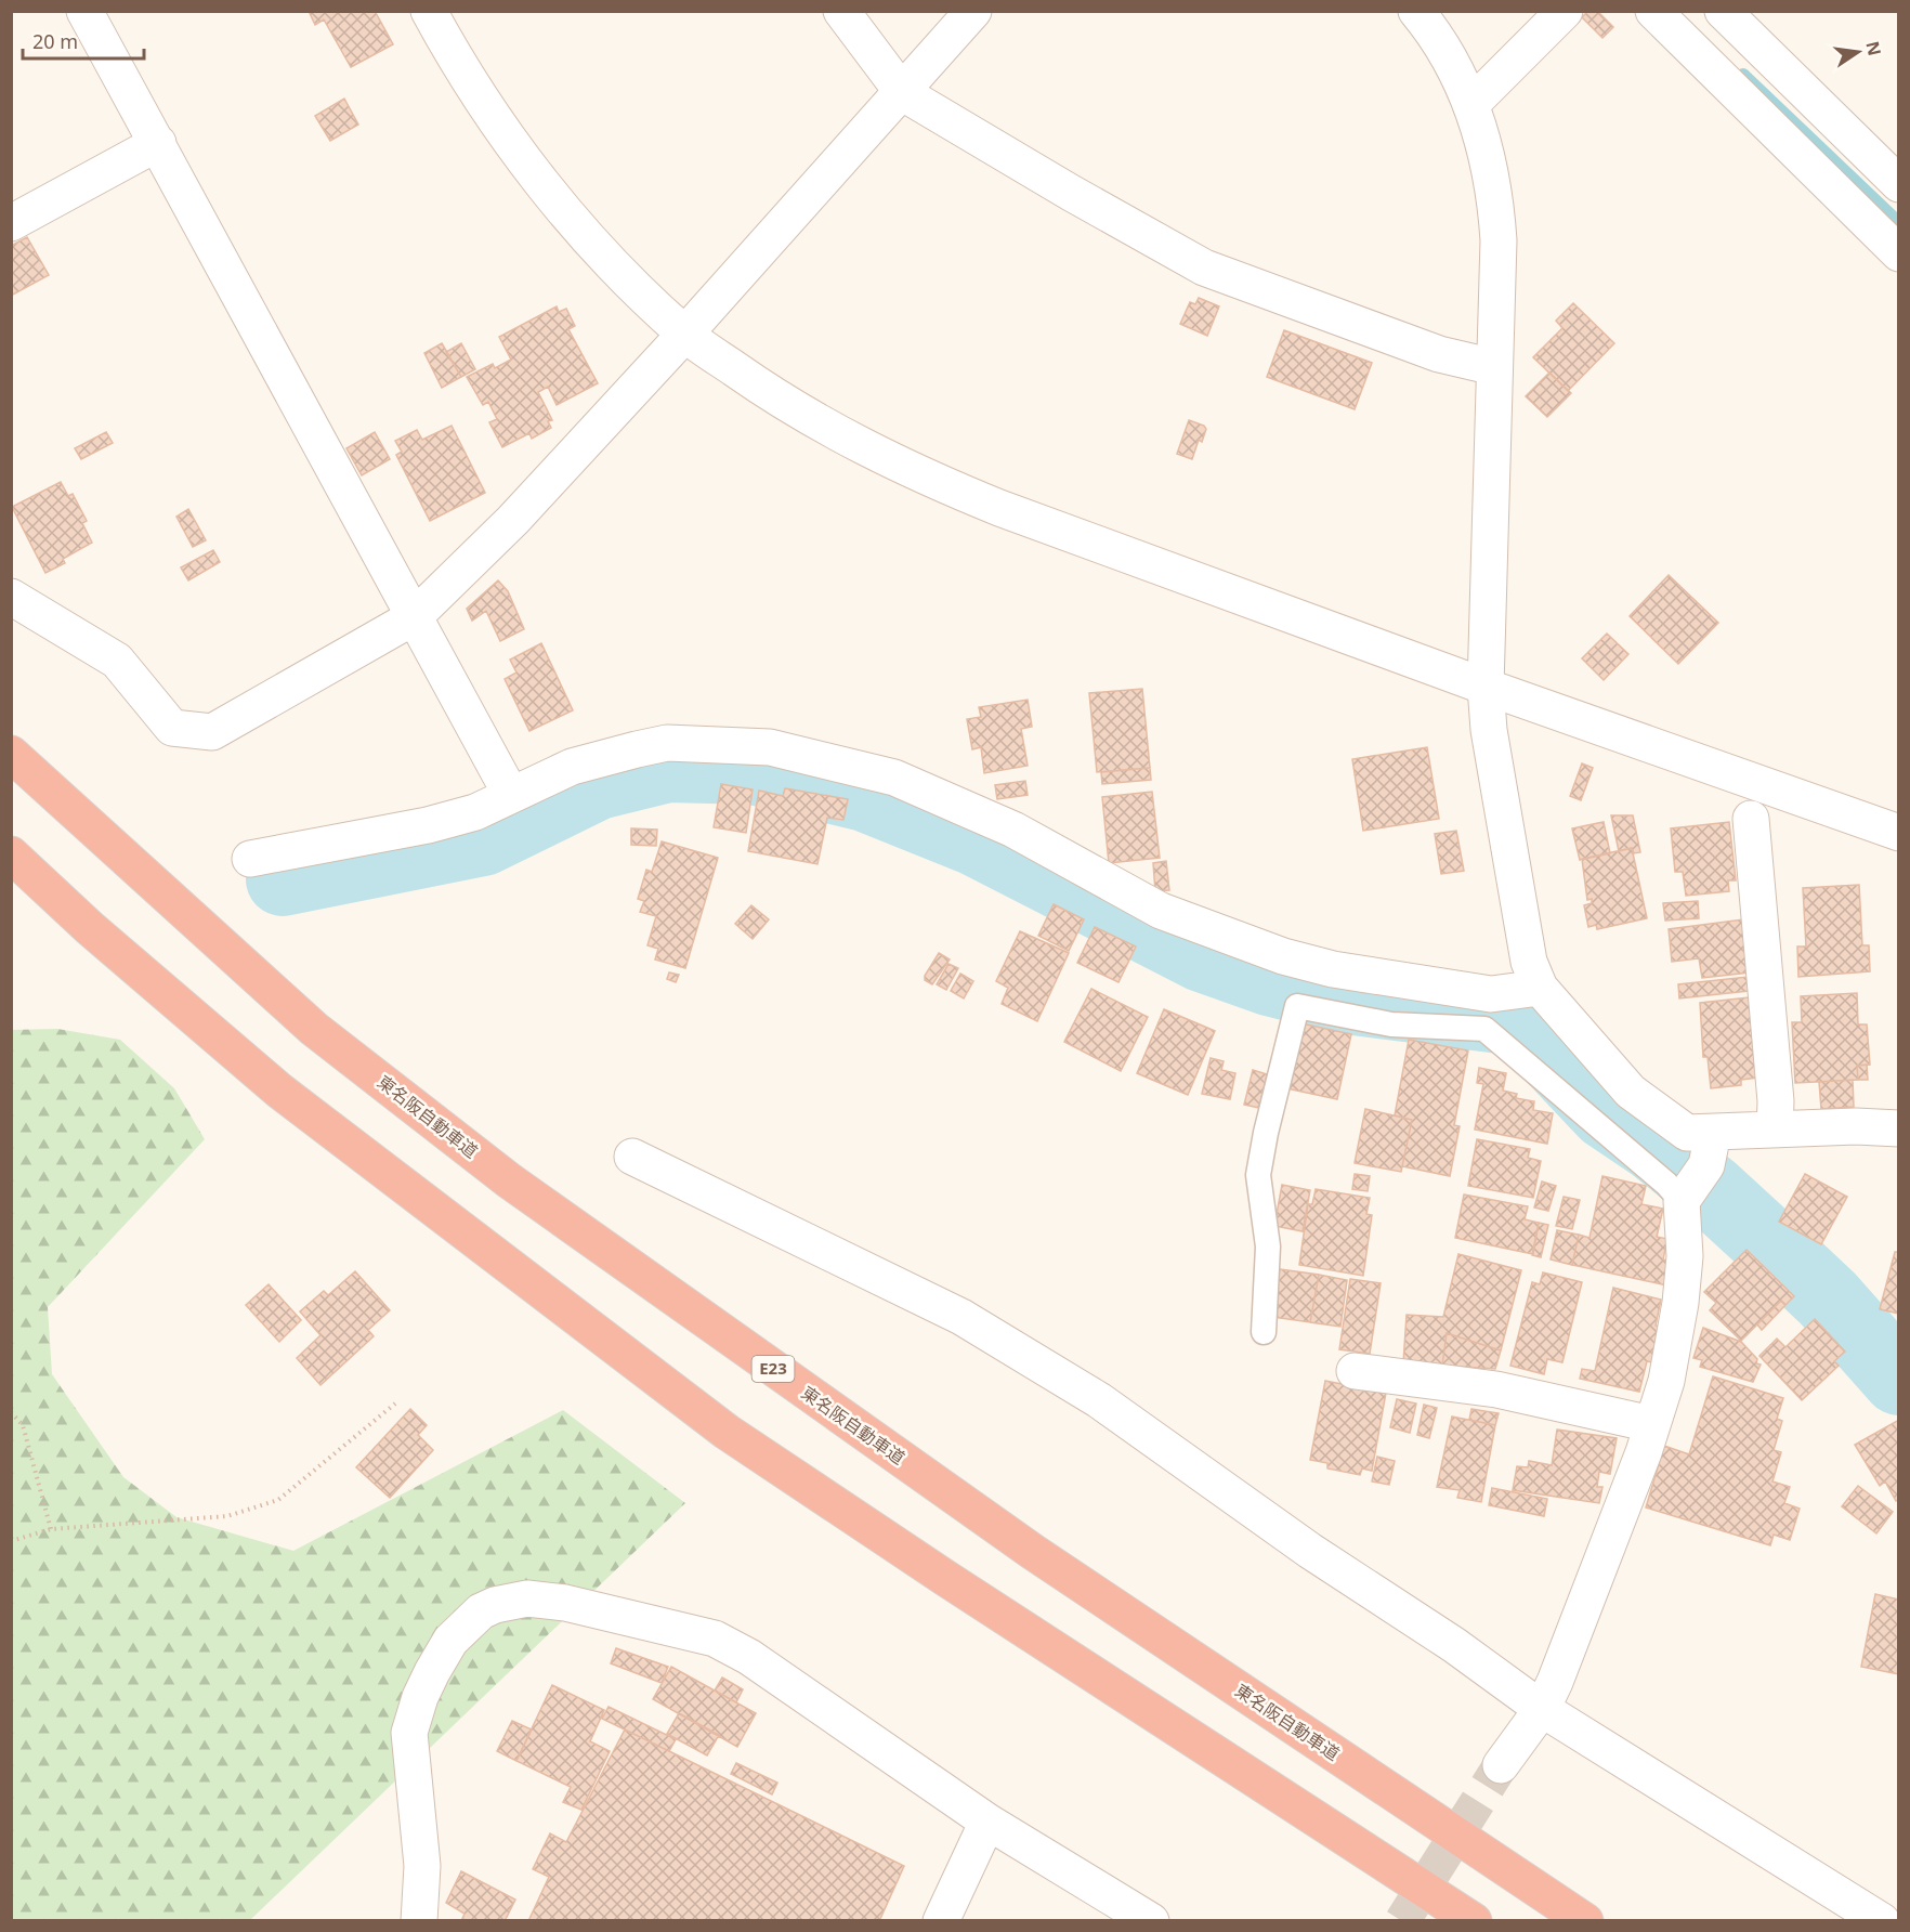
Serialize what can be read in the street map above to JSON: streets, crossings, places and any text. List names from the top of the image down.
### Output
{
  "streets": {
    "highway": ["東名阪自動車道", "E23"]
  },
  "scale_bar": "20 m",
  "north": "right"
}
